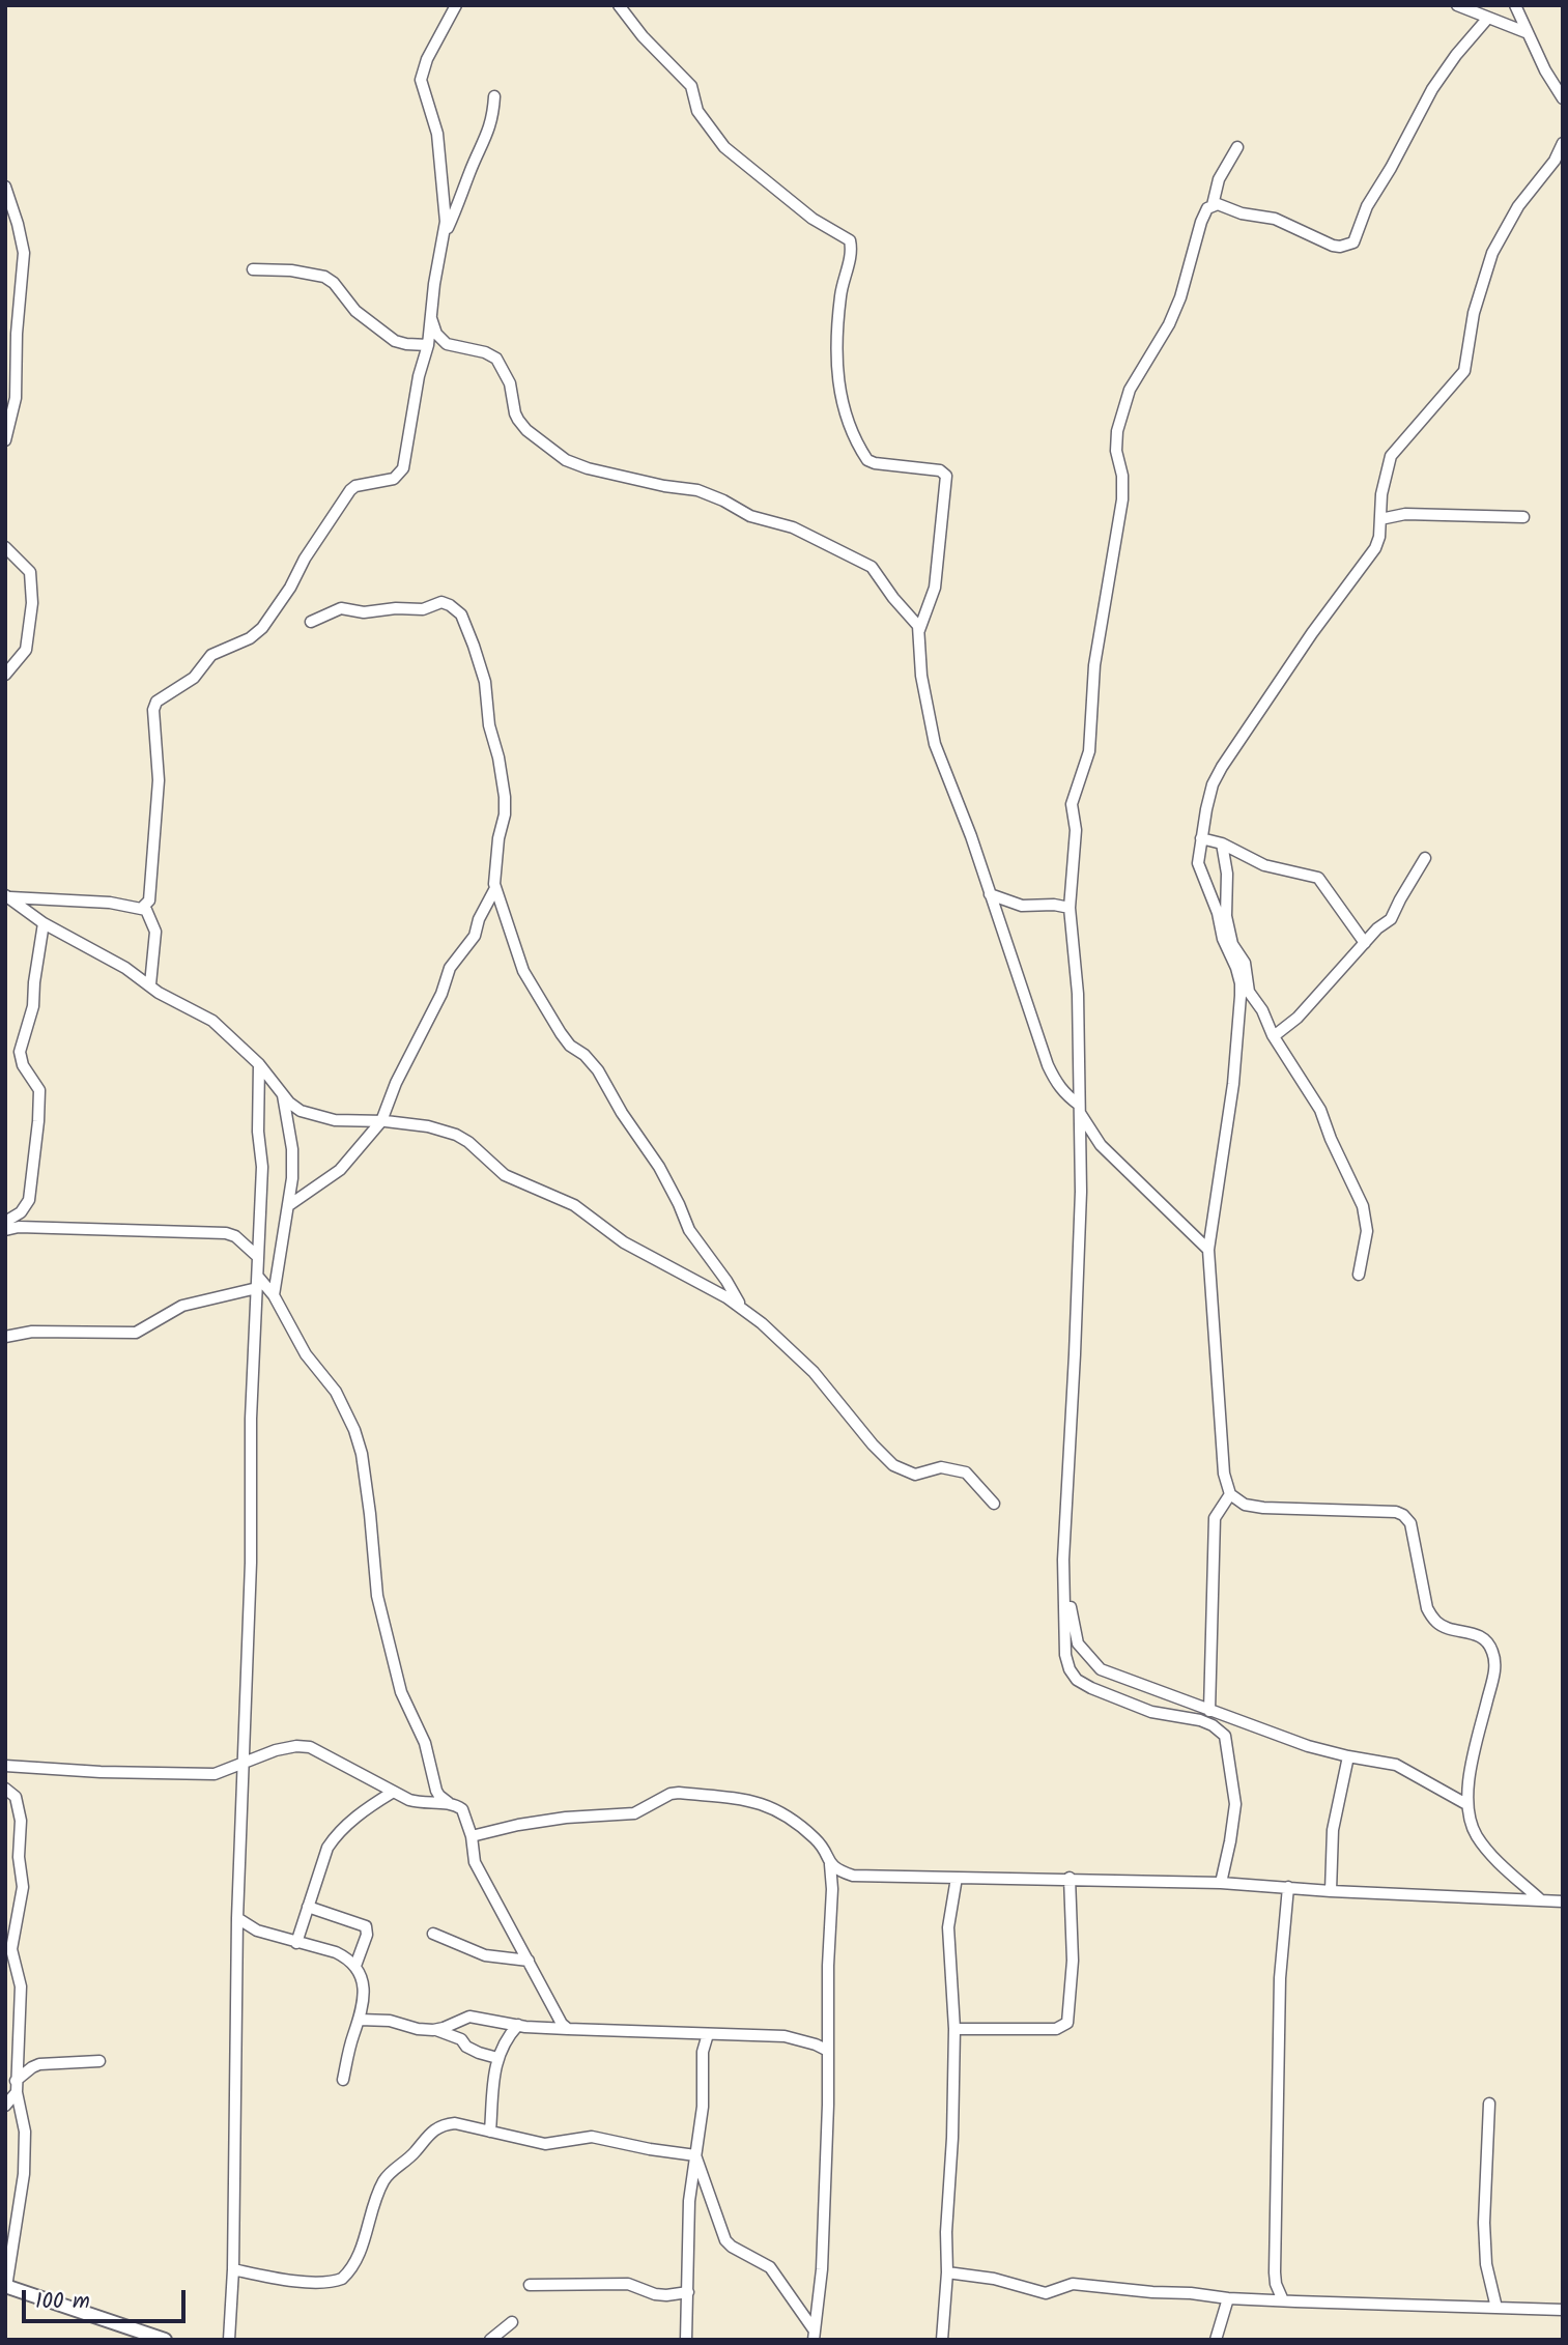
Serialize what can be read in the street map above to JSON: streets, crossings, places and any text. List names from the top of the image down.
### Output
{
  "scale_bar": "100 m"
}
